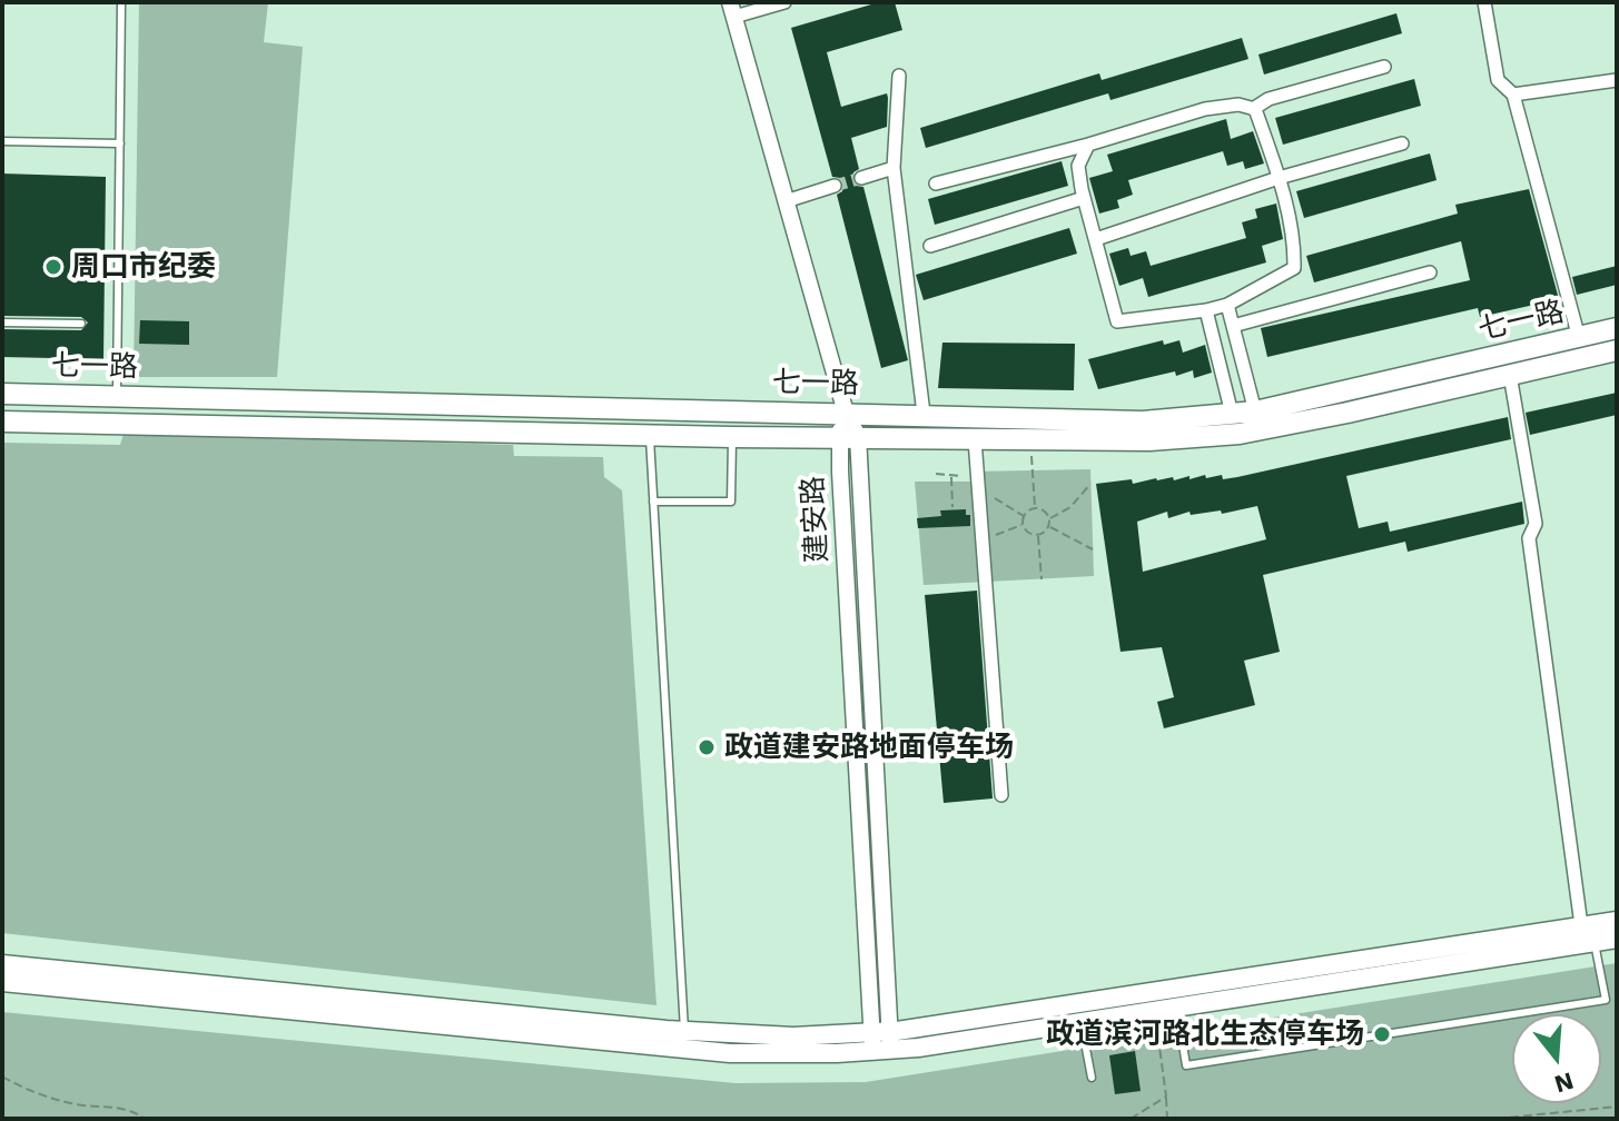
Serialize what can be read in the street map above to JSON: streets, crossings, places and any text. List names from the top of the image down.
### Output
{
  "streets": {
    "main road": ["七一路"],
    "street": ["建安路"]
  },
  "crossings": [
    ["七一路", "建安路"]
  ],
  "places": ["周口市纪委", "政道建安路地面停车场", "政道滨河路北生态停车场"],
  "north": "bottom"
}
